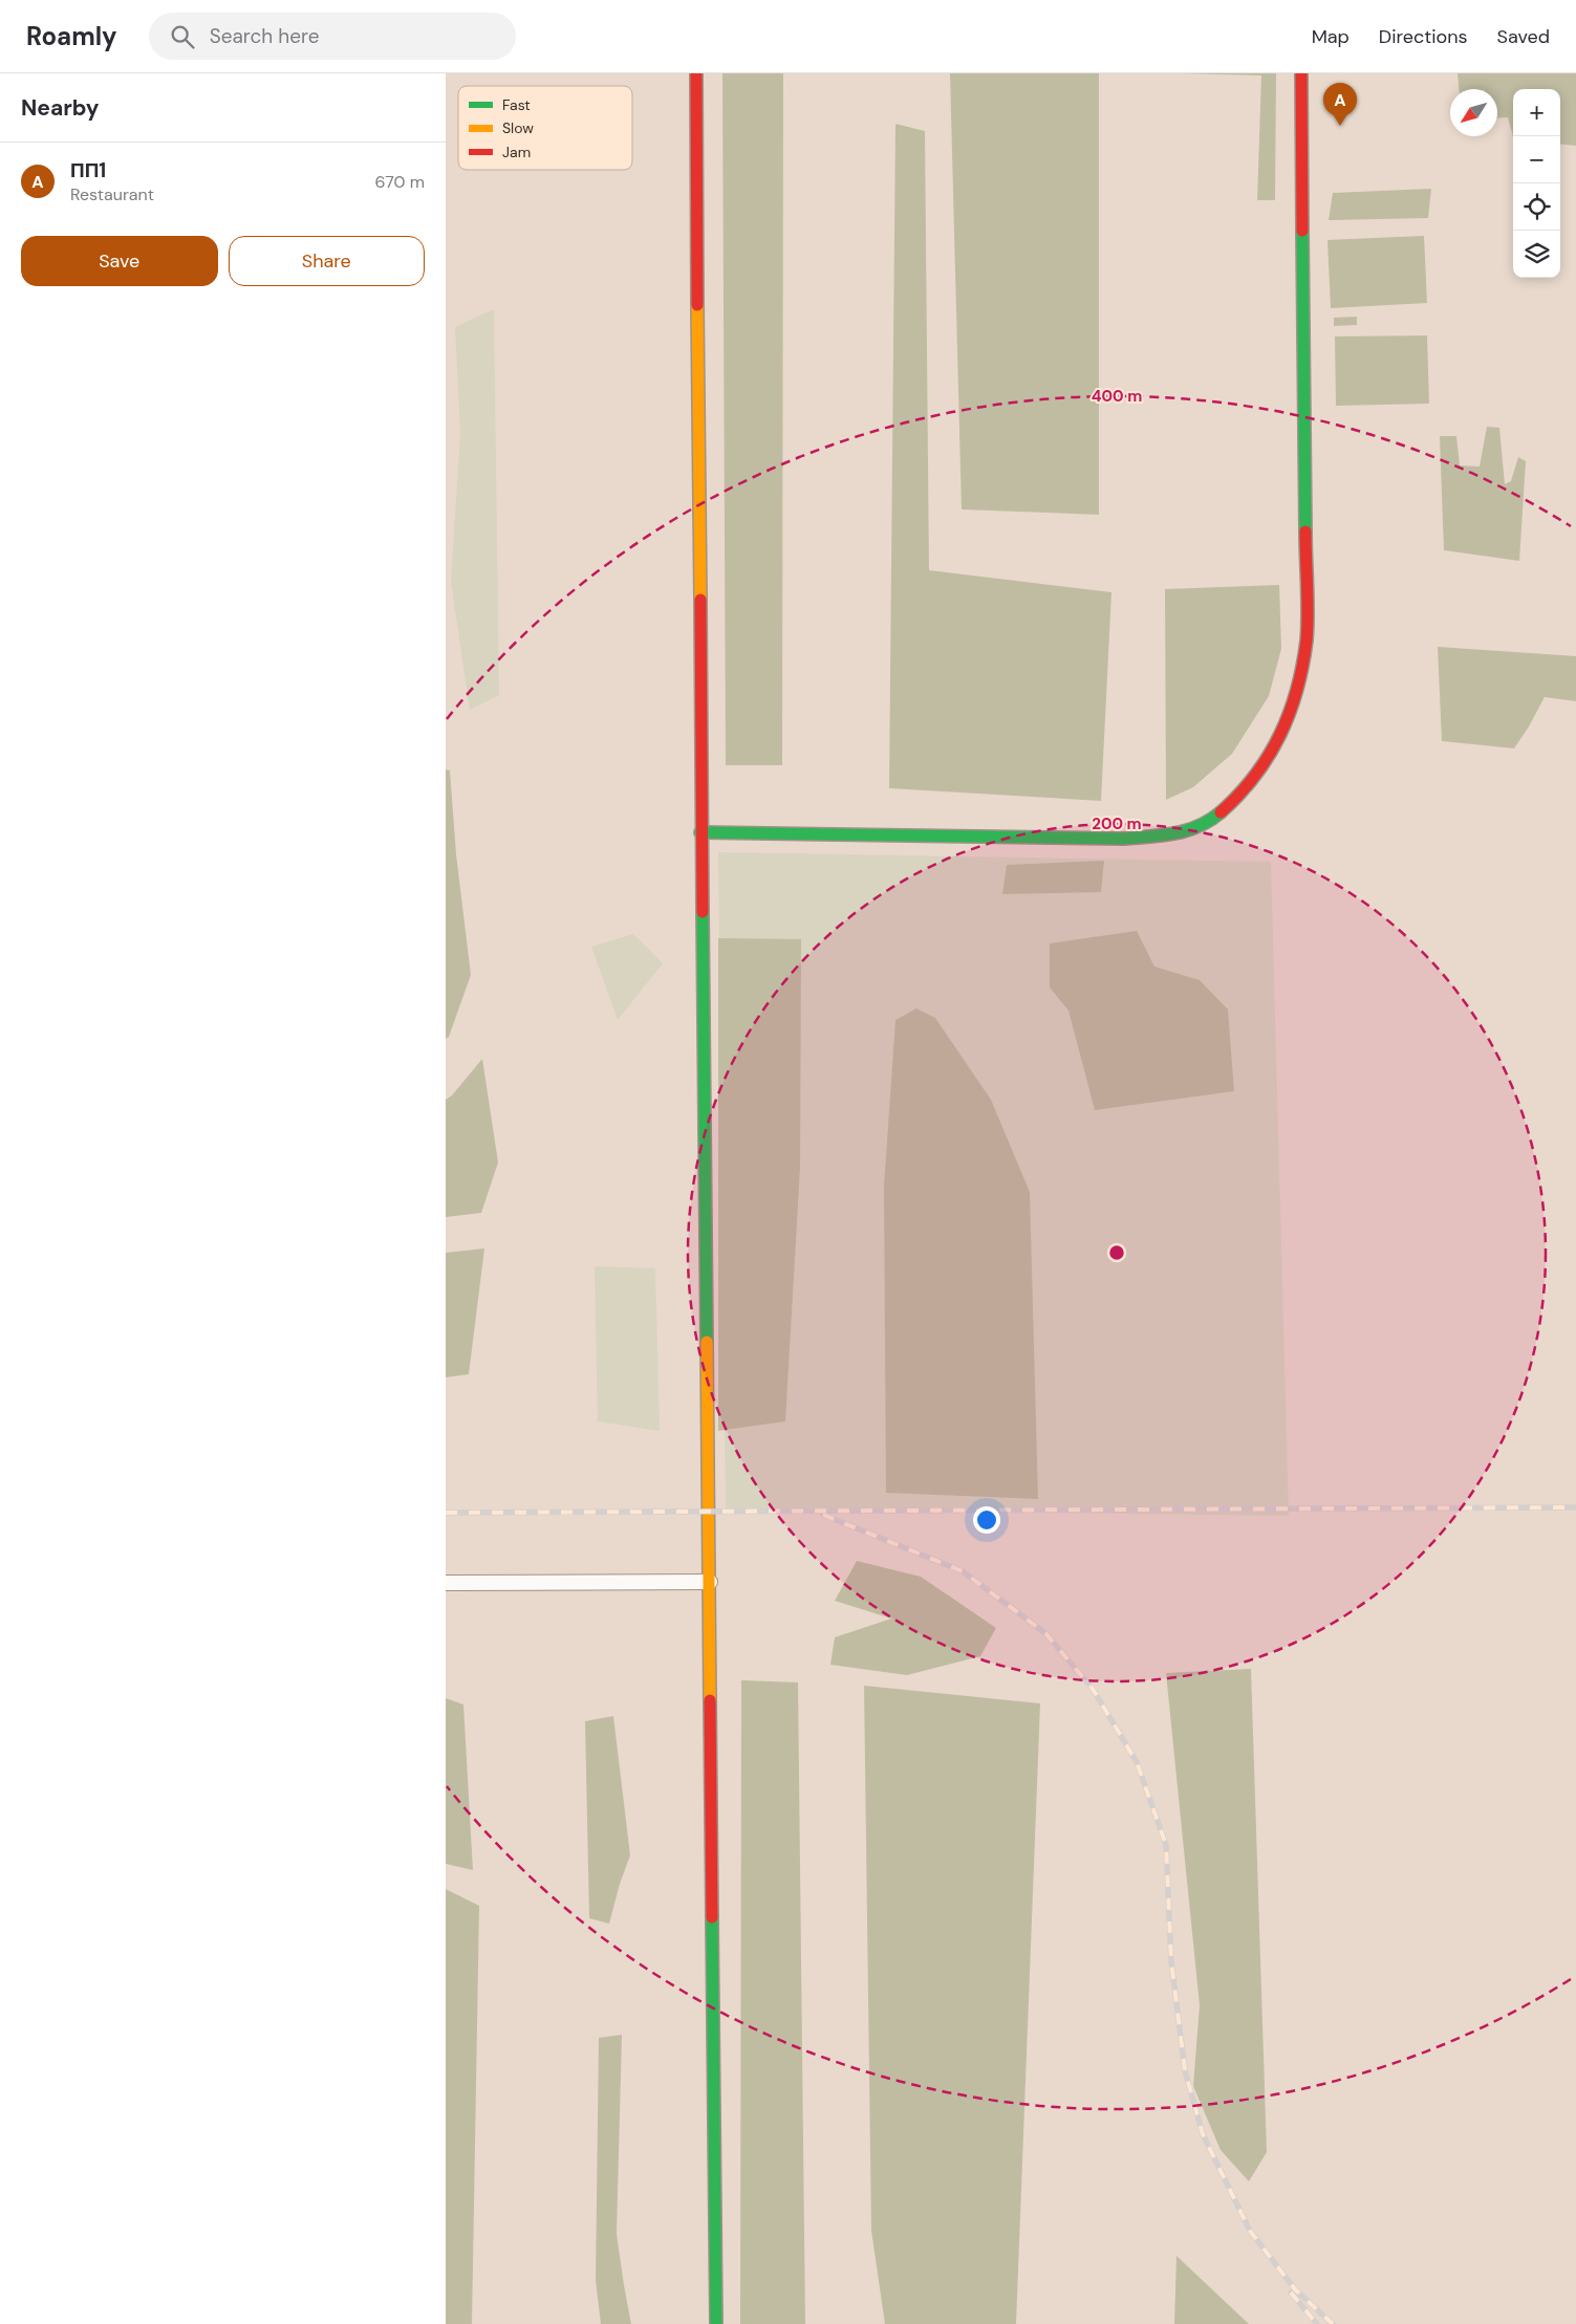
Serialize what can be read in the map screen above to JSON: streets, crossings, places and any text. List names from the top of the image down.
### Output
{
  "legend": ["Fast", "Slow", "Jam"],
  "north": "bottom left",
  "page": {
    "header": "Roamly",
    "search": "Search here",
    "nav": ["Map", "Directions", "Saved"],
    "heading": "Nearby",
    "pins": "A",
    "map_buttons": ["+", "−"],
    "list": [
      {
        "mark": "A",
        "name": "ПП1",
        "note": "Restaurant",
        "value": "670 m"
      }
    ],
    "buttons": ["Save", "Share"]
  },
  "rings": ["400 m", "200 m"]
}
